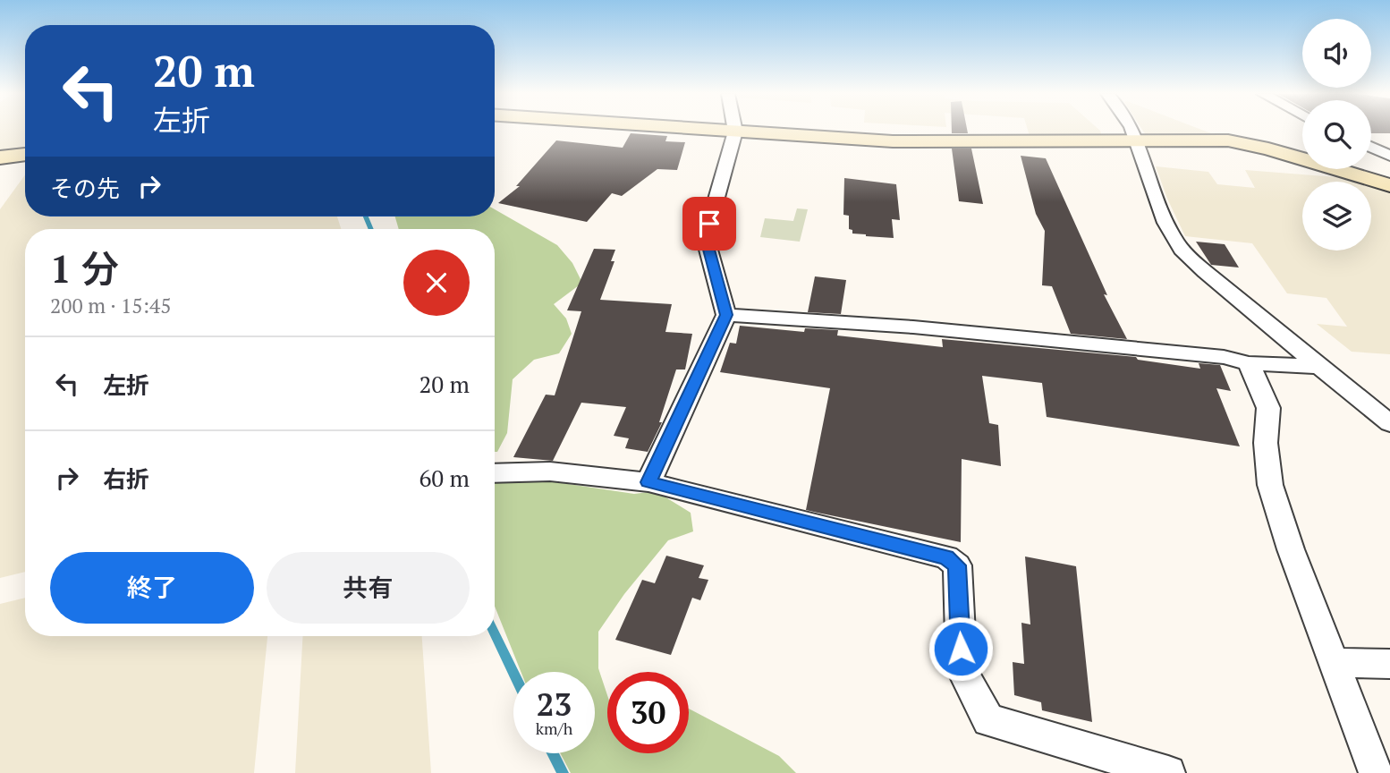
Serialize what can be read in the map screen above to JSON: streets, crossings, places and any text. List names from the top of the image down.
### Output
{
  "page": {
    "turn": ["20 m", "左折"],
    "then": "その先",
    "heading": ["1 分", "200 m · 15:45"],
    "list": [
      {
        "name": "左折",
        "value": "20 m"
      },
      {
        "name": "右折",
        "value": "60 m"
      }
    ],
    "buttons": ["終了", "共有"],
    "speed": "23 km/h",
    "limit": "30"
  }
}
